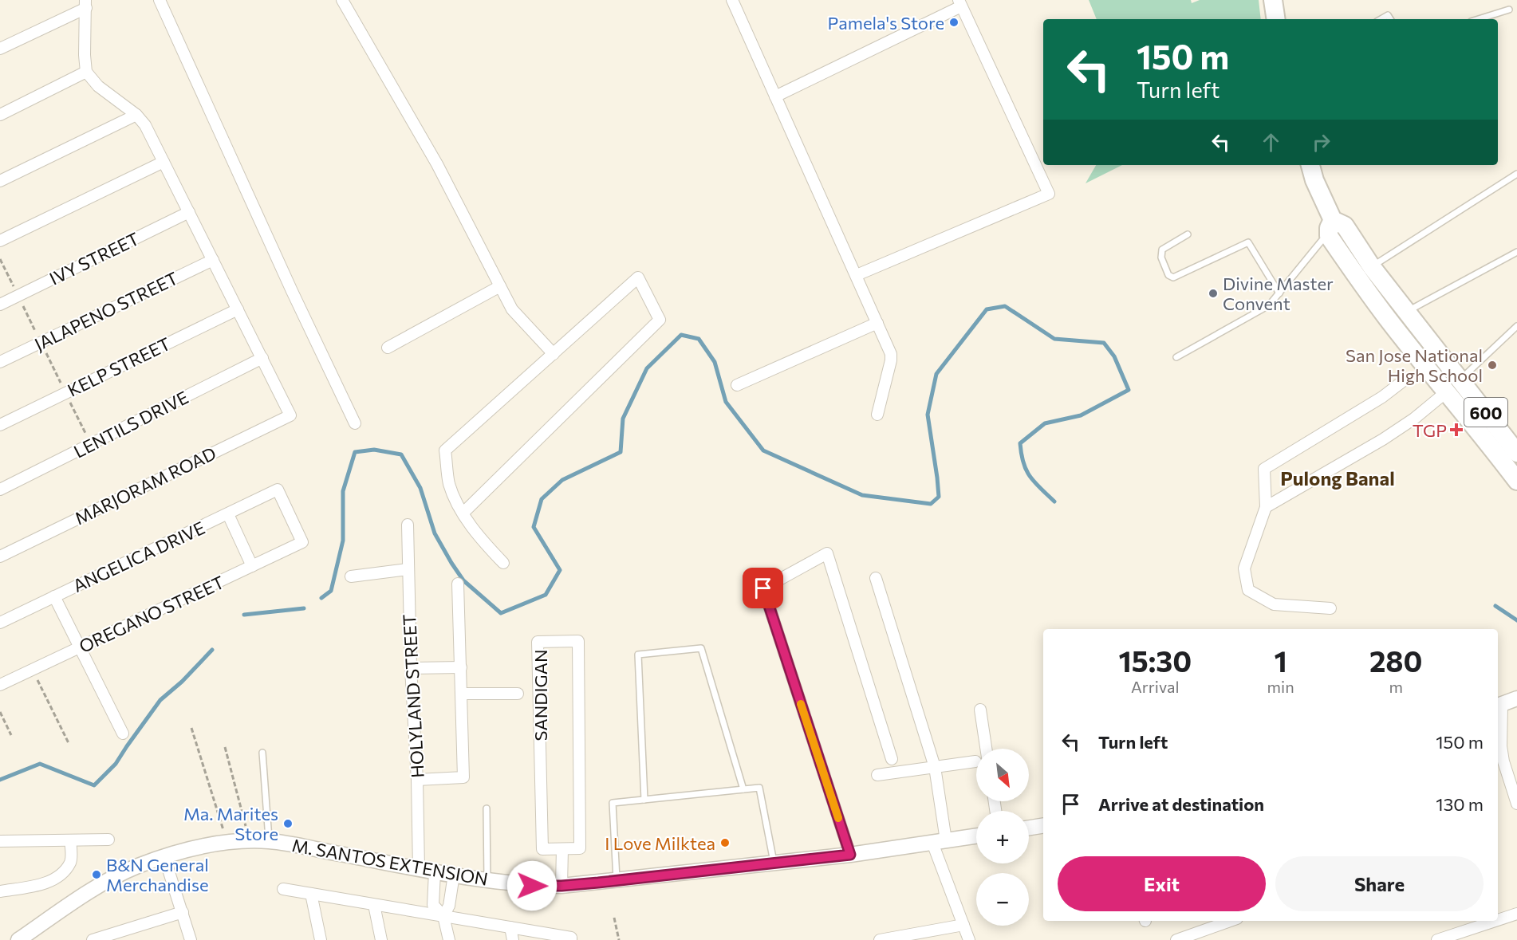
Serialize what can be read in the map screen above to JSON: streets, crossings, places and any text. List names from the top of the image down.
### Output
{
  "streets": {
    "main road": ["600"],
    "street": [
      "IVY STREET",
      "JALAPENO STREET",
      "KELP STREET",
      "LENTILS DRIVE",
      "MARJORAM ROAD",
      "ANGELICA DRIVE",
      "OREGANO STREET",
      "SANDIGAN",
      "HOLYLAND STREET",
      "M. SANTOS EXTENSION"
    ]
  },
  "crossings": [
    ["LENTILS DRIVE", "MARJORAM ROAD"],
    ["ANGELICA DRIVE", "OREGANO STREET"],
    ["HOLYLAND STREET", "M. SANTOS EXTENSION"]
  ],
  "districts": ["Pulong Banal"],
  "places": {
    "other": [
      "Pamela's Store",
      "Divine Master Convent",
      "San Jose National High School",
      "Ma. Marites Store",
      "I Love Milktea",
      "B&N General Merchandise"
    ],
    "health": ["TGP"]
  },
  "north": "bottom right",
  "page": {
    "turn": ["150 m", "Turn left"],
    "eta": [
      "15:30",
      "Arrival",
      "1",
      "min",
      "280",
      "m"
    ],
    "list": [
      {
        "name": "Turn left",
        "value": "150 m"
      },
      {
        "name": "Arrive at destination",
        "value": "130 m"
      }
    ],
    "map_buttons": ["+", "−"],
    "buttons": ["Exit", "Share"]
  }
}
